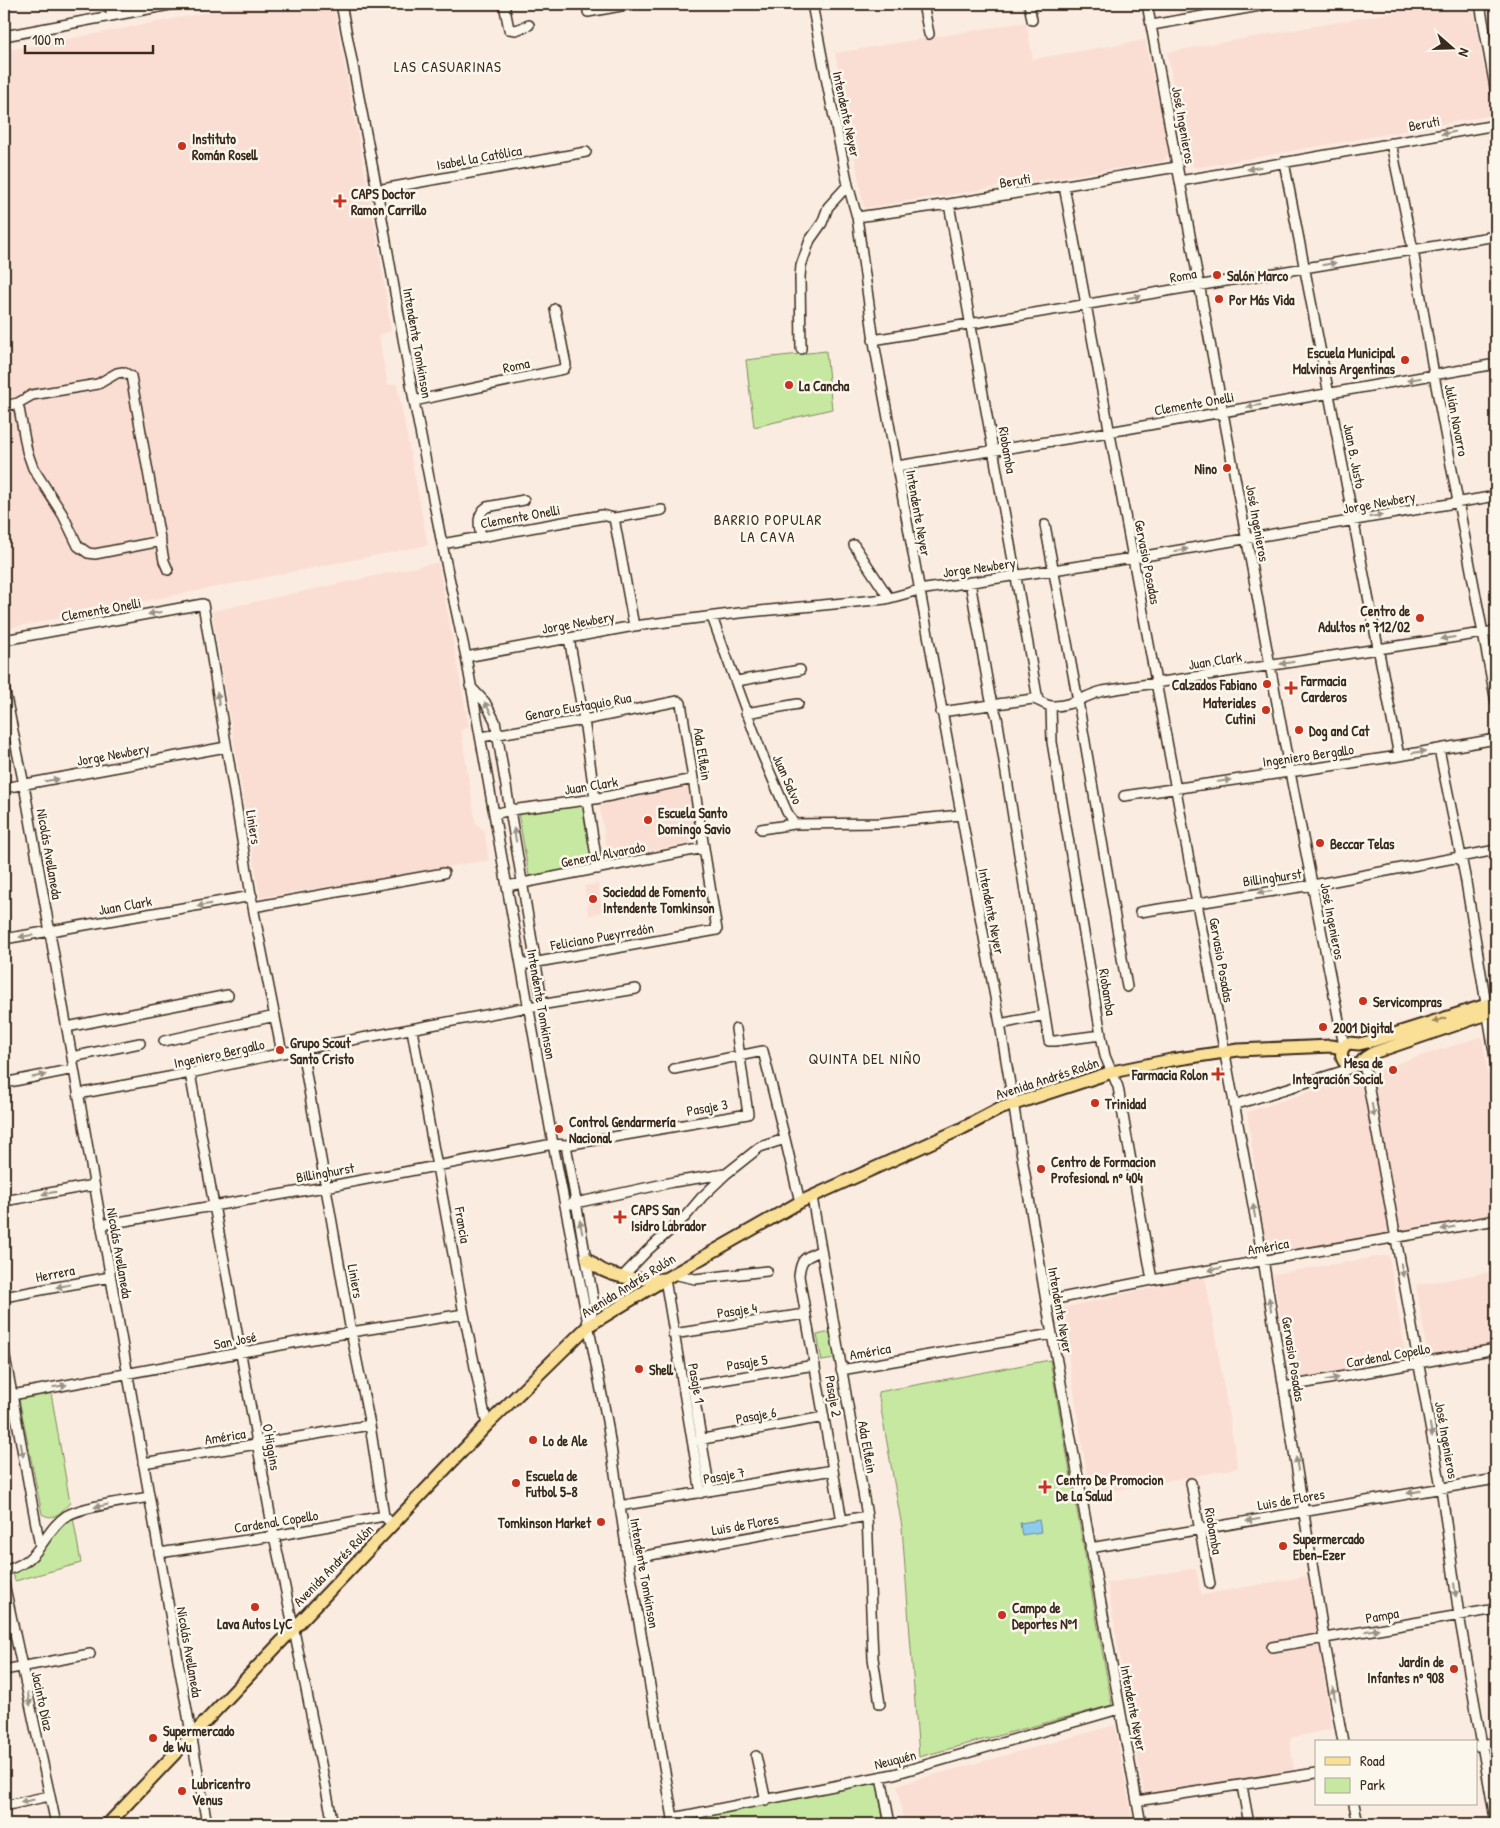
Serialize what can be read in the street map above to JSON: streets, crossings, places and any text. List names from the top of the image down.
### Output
{
  "streets": {
    "main road": ["Avenida Andrés Rolón"],
    "street": [
      "Intendente Neyer",
      "Beruti",
      "José Ingenieros",
      "Isabel la Católica",
      "Roma",
      "Intendente Tomkinson",
      "Clemente Onelli",
      "Julián Navarro",
      "Riobamba",
      "Juan B. Justo",
      "Jorge Newbery",
      "Gervasio Posadas",
      "Juan Clark",
      "Genaro Eustaquio Rua",
      "Ada Elflein",
      "Ingeniero Bergallo",
      "Juan Salvo",
      "Liniers",
      "Nicolás Avellaneda",
      "General Alvarado",
      "Billinghurst",
      "Feliciano Pueyrredón",
      "Pasaje 3",
      "Francia",
      "América",
      "Herrera",
      "Pasaje 4",
      "San José",
      "Cardenal Copello",
      "Pasaje 5",
      "Pasaje 1",
      "Pasaje 2",
      "Pasaje 6",
      "O'Higgins",
      "Pasaje 7",
      "Luis de Flores",
      "Pampa",
      "Jacinto Díaz",
      "Neuquén"
    ]
  },
  "crossings": [
    ["Intendente Neyer", "Beruti"],
    ["Intendente Neyer", "Roma"],
    ["Intendente Neyer", "Clemente Onelli"],
    ["Intendente Neyer", "Jorge Newbery"],
    ["Intendente Neyer", "Juan Salvo"],
    ["Intendente Neyer", "Avenida Andrés Rolón"],
    ["Intendente Neyer", "América"],
    ["Intendente Neyer", "Luis de Flores"],
    ["Intendente Neyer", "Neuquén"],
    ["Beruti", "José Ingenieros"],
    ["Beruti", "Julián Navarro"],
    ["Beruti", "Riobamba"],
    ["Beruti", "Juan B. Justo"],
    ["Beruti", "Gervasio Posadas"],
    ["José Ingenieros", "Roma"],
    ["José Ingenieros", "Clemente Onelli"],
    ["José Ingenieros", "Jorge Newbery"],
    ["José Ingenieros", "Juan Clark"],
    ["José Ingenieros", "Ingeniero Bergallo"],
    ["José Ingenieros", "Billinghurst"],
    ["José Ingenieros", "Avenida Andrés Rolón"],
    ["José Ingenieros", "América"],
    ["José Ingenieros", "Cardenal Copello"],
    ["José Ingenieros", "Luis de Flores"],
    ["José Ingenieros", "Pampa"],
    ["Isabel la Católica", "Intendente Tomkinson"],
    ["Roma", "Intendente Tomkinson"],
    ["Roma", "Julián Navarro"],
    ["Roma", "Riobamba"],
    ["Roma", "Juan B. Justo"],
    ["Roma", "Gervasio Posadas"],
    ["Intendente Tomkinson", "Clemente Onelli"],
    ["Intendente Tomkinson", "Jorge Newbery"],
    ["Intendente Tomkinson", "Juan Clark"],
    ["Intendente Tomkinson", "Genaro Eustaquio Rua"],
    ["Intendente Tomkinson", "Ingeniero Bergallo"],
    ["Intendente Tomkinson", "General Alvarado"],
    ["Intendente Tomkinson", "Billinghurst"],
    ["Intendente Tomkinson", "Feliciano Pueyrredón"],
    ["Intendente Tomkinson", "Avenida Andrés Rolón"],
    ["Intendente Tomkinson", "Pasaje 3"],
    ["Intendente Tomkinson", "Pasaje 7"],
    ["Intendente Tomkinson", "Luis de Flores"],
    ["Intendente Tomkinson", "Neuquén"],
    ["Clemente Onelli", "Julián Navarro"],
    ["Clemente Onelli", "Riobamba"],
    ["Clemente Onelli", "Juan B. Justo"],
    ["Clemente Onelli", "Gervasio Posadas"],
    ["Clemente Onelli", "Liniers"],
    ["Julián Navarro", "Jorge Newbery"],
    ["Julián Navarro", "Juan Clark"],
    ["Riobamba", "Jorge Newbery"],
    ["Riobamba", "Juan Clark"],
    ["Riobamba", "Avenida Andrés Rolón"],
    ["Riobamba", "América"],
    ["Riobamba", "Luis de Flores"],
    ["Juan B. Justo", "Jorge Newbery"],
    ["Juan B. Justo", "Juan Clark"],
    ["Juan B. Justo", "Ingeniero Bergallo"],
    ["Jorge Newbery", "Gervasio Posadas"],
    ["Jorge Newbery", "Juan Salvo"],
    ["Jorge Newbery", "Liniers"],
    ["Jorge Newbery", "Nicolás Avellaneda"],
    ["Gervasio Posadas", "Juan Clark"],
    ["Gervasio Posadas", "Ingeniero Bergallo"],
    ["Gervasio Posadas", "Billinghurst"],
    ["Gervasio Posadas", "Avenida Andrés Rolón"],
    ["Gervasio Posadas", "América"],
    ["Gervasio Posadas", "Cardenal Copello"],
    ["Gervasio Posadas", "Luis de Flores"],
    ["Gervasio Posadas", "Pampa"],
    ["Juan Clark", "Ada Elflein"],
    ["Juan Clark", "Liniers"],
    ["Juan Clark", "Nicolás Avellaneda"],
    ["Genaro Eustaquio Rua", "Ada Elflein"],
    ["Ada Elflein", "General Alvarado"],
    ["Ada Elflein", "Feliciano Pueyrredón"],
    ["Ada Elflein", "Avenida Andrés Rolón"],
    ["Ada Elflein", "América"],
    ["Ada Elflein", "Pasaje 2"],
    ["Ada Elflein", "Luis de Flores"],
    ["Ingeniero Bergallo", "Liniers"],
    ["Ingeniero Bergallo", "Nicolás Avellaneda"],
    ["Ingeniero Bergallo", "Francia"],
    ["Ingeniero Bergallo", "O'Higgins"],
    ["Liniers", "Billinghurst"],
    ["Liniers", "América"],
    ["Liniers", "San José"],
    ["Liniers", "Cardenal Copello"],
    ["Nicolás Avellaneda", "Billinghurst"],
    ["Nicolás Avellaneda", "Avenida Andrés Rolón"],
    ["Nicolás Avellaneda", "América"],
    ["Nicolás Avellaneda", "Herrera"],
    ["Nicolás Avellaneda", "San José"],
    ["Nicolás Avellaneda", "Cardenal Copello"],
    ["Billinghurst", "Pasaje 3"],
    ["Billinghurst", "Francia"],
    ["Billinghurst", "O'Higgins"],
    ["Avenida Andrés Rolón", "Francia"],
    ["Avenida Andrés Rolón", "Pasaje 1"],
    ["Avenida Andrés Rolón", "O'Higgins"],
    ["Francia", "San José"],
    ["América", "O'Higgins"],
    ["Pasaje 4", "Pasaje 1"],
    ["Pasaje 4", "Pasaje 2"],
    ["San José", "O'Higgins"],
    ["Cardenal Copello", "O'Higgins"],
    ["Pasaje 5", "Pasaje 1"],
    ["Pasaje 5", "Pasaje 2"],
    ["Pasaje 1", "Pasaje 6"],
    ["Pasaje 1", "Pasaje 7"],
    ["Pasaje 2", "Pasaje 6"],
    ["Pasaje 2", "Pasaje 7"],
    ["Pasaje 2", "Luis de Flores"]
  ],
  "one_way": [
    "Clemente Onelli",
    "Juan Clark",
    "Herrera",
    "Luis de Flores",
    "Pampa",
    "Jacinto Díaz"
  ],
  "districts": ["LAS CASUARINAS", "BARRIO POPULAR LA CAVA", "QUINTA DEL NIÑO"],
  "places": {
    "other": [
      "Instituto Román Rosell",
      "Salón Marco",
      "Por Más Vida",
      "Escuela Municipal Malvinas Argentinas",
      "La Cancha",
      "Nino",
      "Centro de Adultos nº 712/02",
      "Calzados Fabiano",
      "Materiales Cutini",
      "Dog and Cat",
      "Escuela Santo Domingo Savio",
      "Beccar Telas",
      "Sociedad de Fomento Intendente Tomkinson",
      "Servicompras",
      "2001 Digital",
      "Grupo Scout Santo Cristo",
      "Mesa de Integración Social",
      "Trinidad",
      "Control Gendarmería Nacional",
      "Centro de Formacion Profesional nº 404",
      "Shell",
      "Lo de Ale",
      "Escuela de Futbol 5-8",
      "Tomkinson Market",
      "Supermercado Eben-Ezer",
      "Lava Autos LyC",
      "Campo de Deportes Nº1",
      "Jardín de Infantes nº 908",
      "Supermercado de Wu",
      "Lubricentro Venus"
    ],
    "health": [
      "CAPS Doctor Ramon Carrillo",
      "Farmacia Carderos",
      "Farmacia Rolon",
      "CAPS San Isidro Labrador",
      "Centro De Promocion De La Salud"
    ]
  },
  "legend": ["Road", "Park"],
  "scale_bar": "100 m",
  "north": "right"
}
